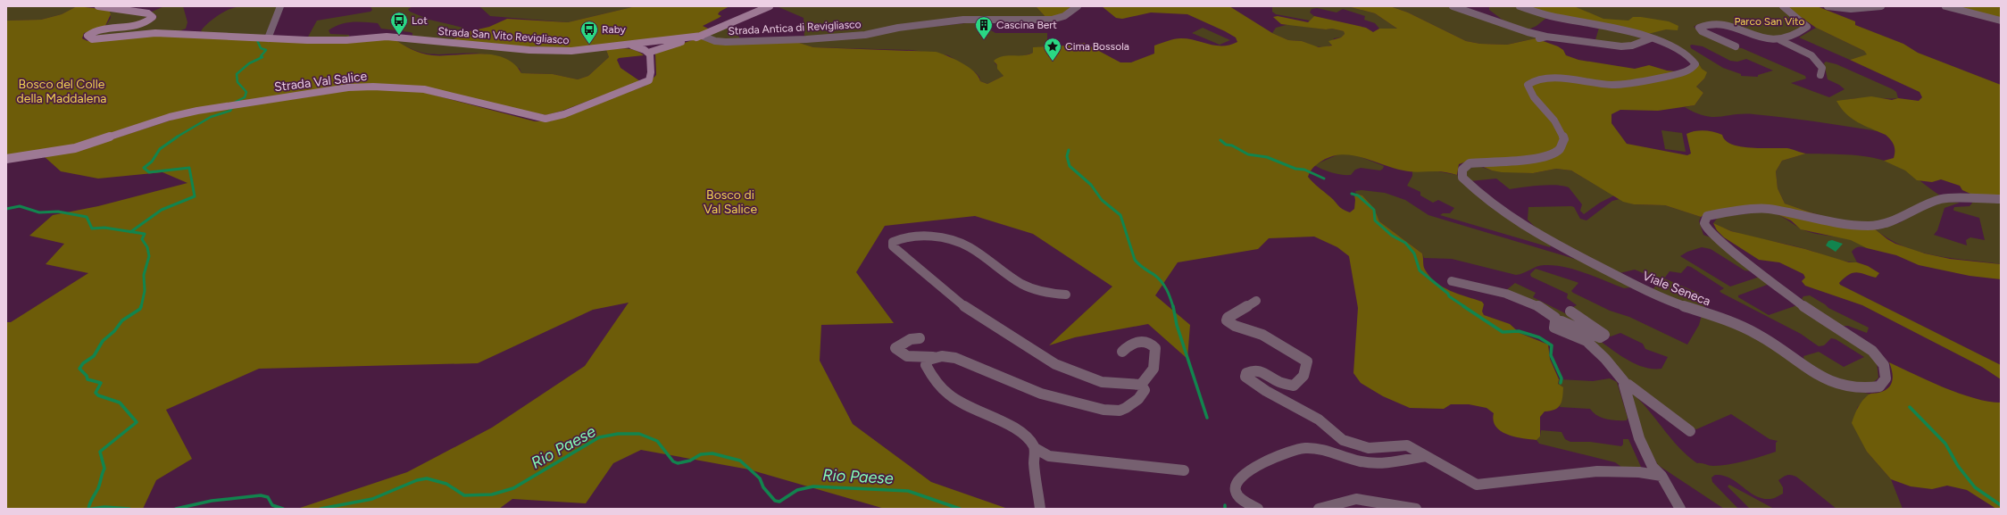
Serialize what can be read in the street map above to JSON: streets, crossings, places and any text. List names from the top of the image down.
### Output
{
  "streets": {
    "street": [
      "Strada Antica di Revigliasco",
      "Strada San Vito Revigliasco",
      "Strada Val Salice",
      "Viale Seneca"
    ]
  },
  "crossings": [
    ["Strada Antica di Revigliasco", "Strada San Vito Revigliasco"]
  ],
  "water": ["Rio Paese"],
  "parks": ["Parco San Vito", "Bosco del Colle della Maddalena", "Bosco di Val Salice"],
  "places": {
    "bus stop": ["Lot", "Raby"],
    "building": ["Cascina Bert"],
    "place": ["Cima Bossola"]
  }
}
